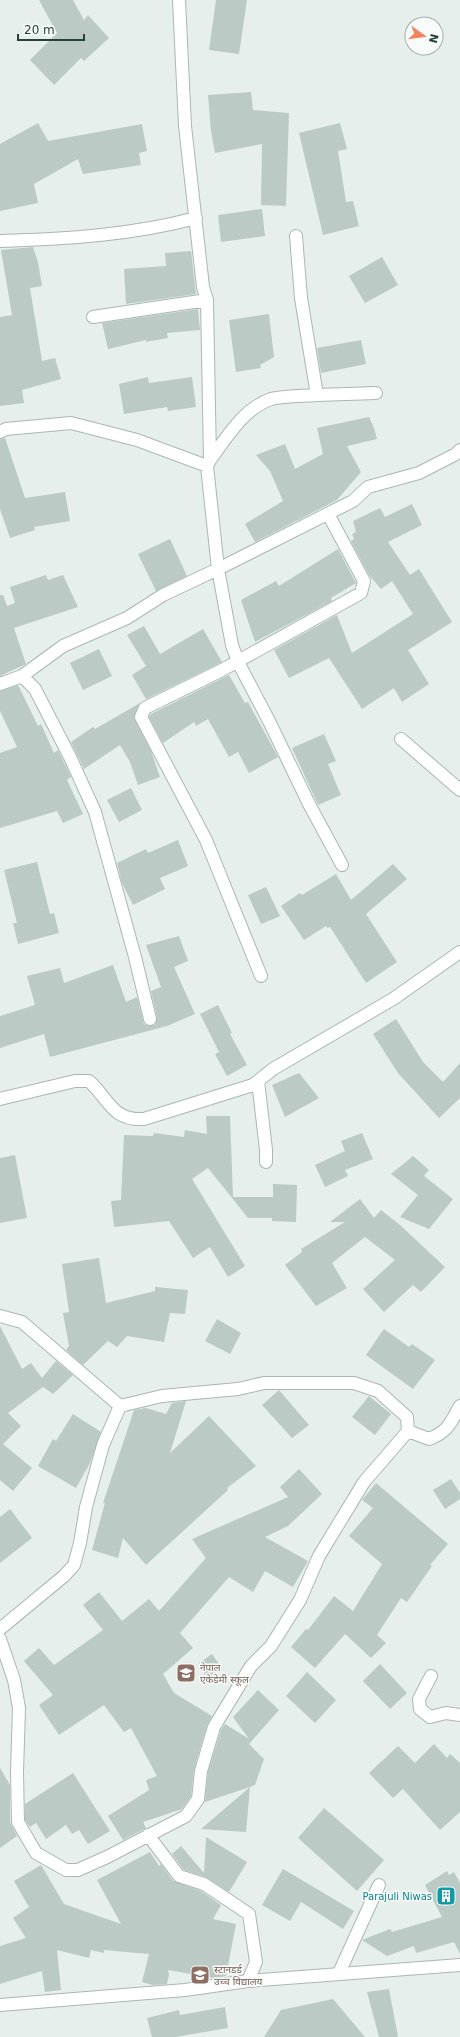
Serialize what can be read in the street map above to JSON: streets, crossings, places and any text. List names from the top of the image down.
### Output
{
  "places": {
    "school or university": ["नेपाल एकेडेमी स्कूल", "स्टानडर्ड उच्च विद्यालय"],
    "building": ["Parajuli Niwas"]
  },
  "scale_bar": "20 m",
  "north": "right"
}
